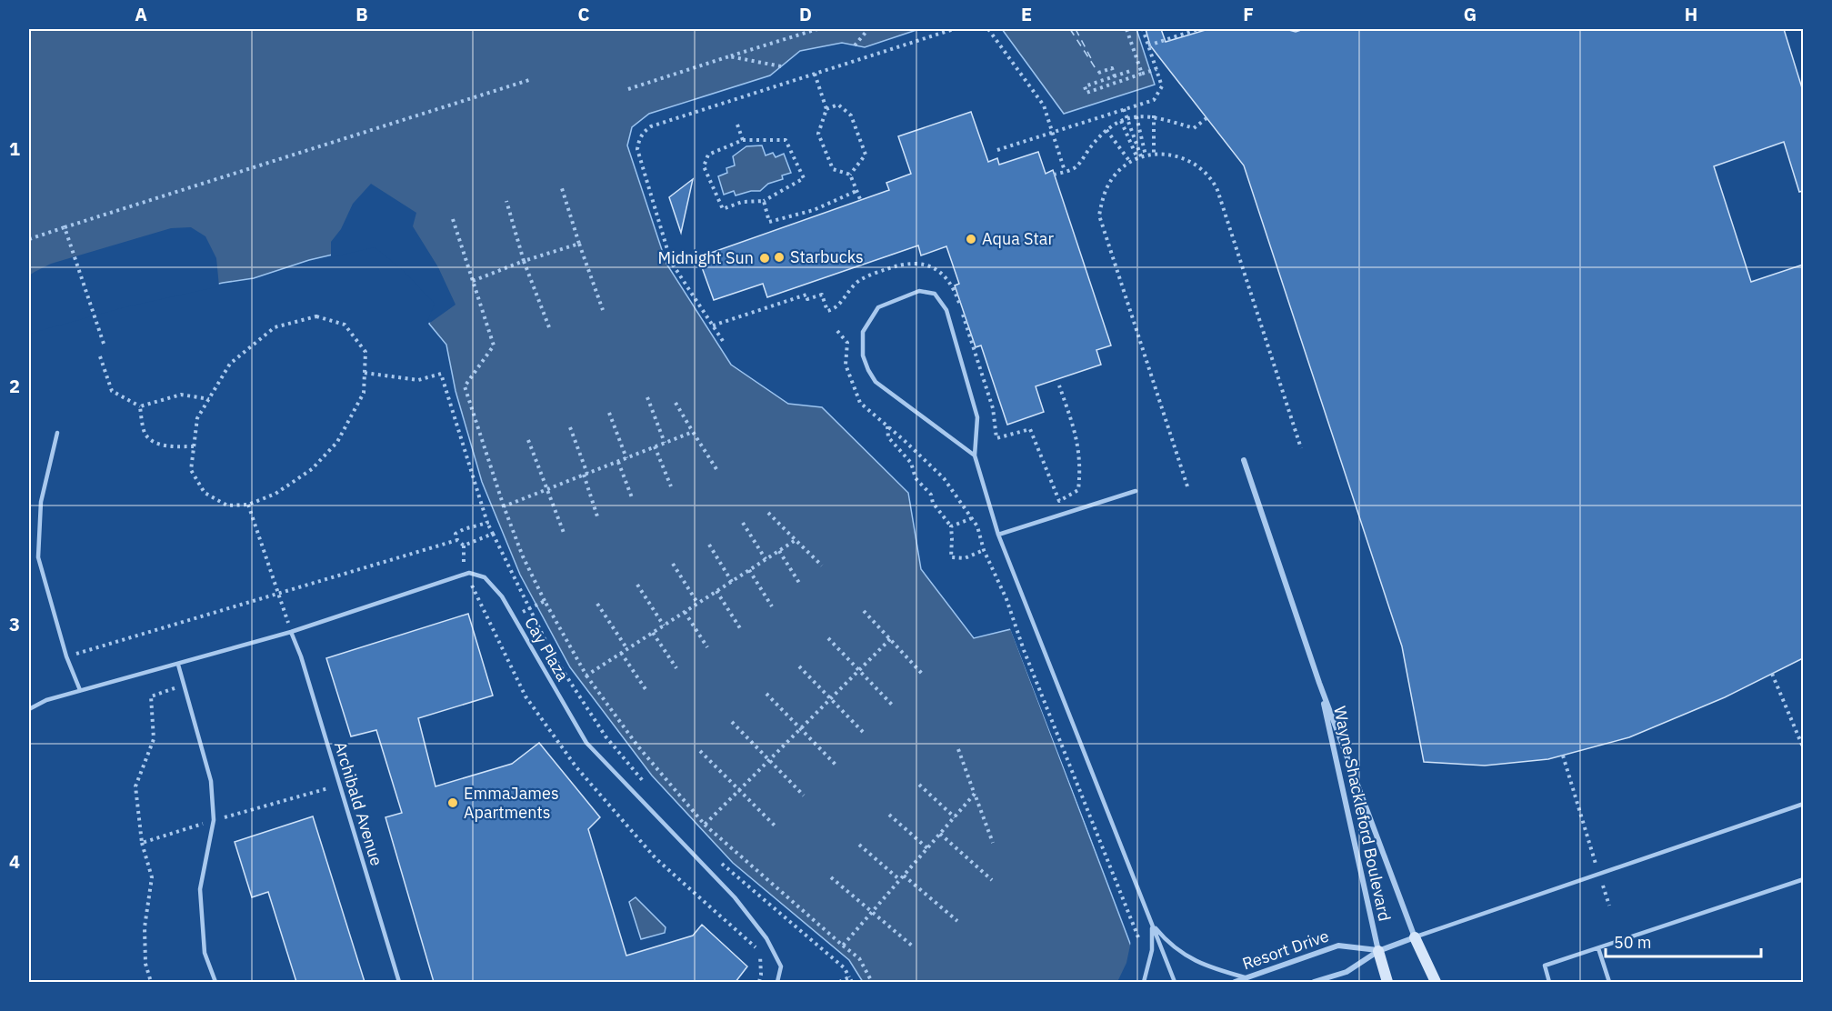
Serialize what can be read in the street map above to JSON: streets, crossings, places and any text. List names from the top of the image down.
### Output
{
  "streets": {
    "street": ["Wayne Shackleford Boulevard", "Resort Drive"],
    "lane": ["Cay Plaza", "Archibald Avenue"]
  },
  "crossings": [
    ["Cay Plaza", "Archibald Avenue"],
    ["Wayne Shackleford Boulevard", "Resort Drive"]
  ],
  "places": [
    "Aqua Star",
    "Starbucks",
    "Midnight Sun",
    "EmmaJames Apartments"
  ],
  "scale_bar": "50 m",
  "grid": {
    "columns": [
      "A",
      "B",
      "C",
      "D",
      "E",
      "F",
      "G",
      "H"
    ],
    "rows": [
      "1",
      "2",
      "3",
      "4"
    ]
  }
}
